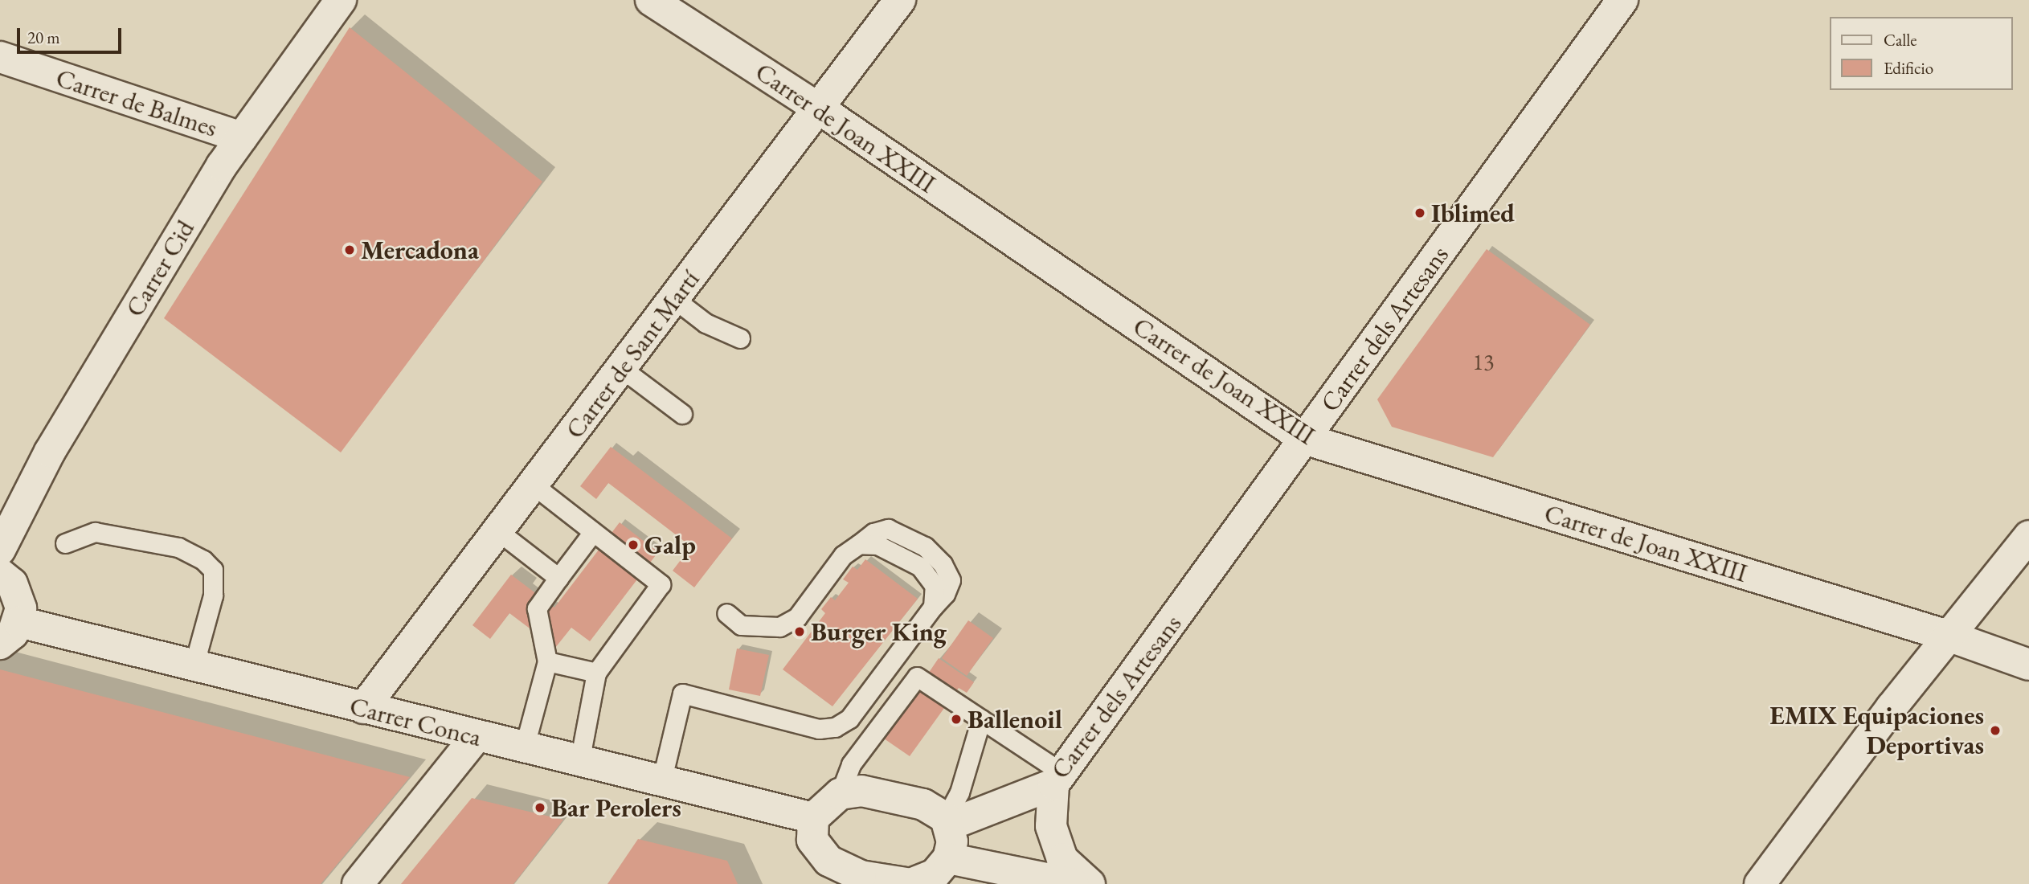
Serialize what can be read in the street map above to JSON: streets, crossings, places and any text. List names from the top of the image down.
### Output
{
  "streets": {
    "street": [
      "Carrer de Balmes",
      "Carrer de Joan XXIII",
      "Carrer Cid",
      "Carrer dels Artesans",
      "Carrer de Sant Martí",
      "Carrer Conca"
    ]
  },
  "crossings": [
    ["Carrer de Balmes", "Carrer Cid"],
    ["Carrer de Joan XXIII", "Carrer dels Artesans"],
    ["Carrer de Joan XXIII", "Carrer de Sant Martí"],
    ["Carrer dels Artesans", "Carrer Conca"],
    ["Carrer de Sant Martí", "Carrer Conca"]
  ],
  "places": [
    "Iblimed",
    "Mercadona",
    "Galp",
    "Burger King",
    "Ballenoil",
    "EMIX Equipaciones Deportivas",
    "Bar Perolers"
  ],
  "house_numbers": ["13"],
  "legend": ["Calle", "Edificio"],
  "scale_bar": "20 m"
}
